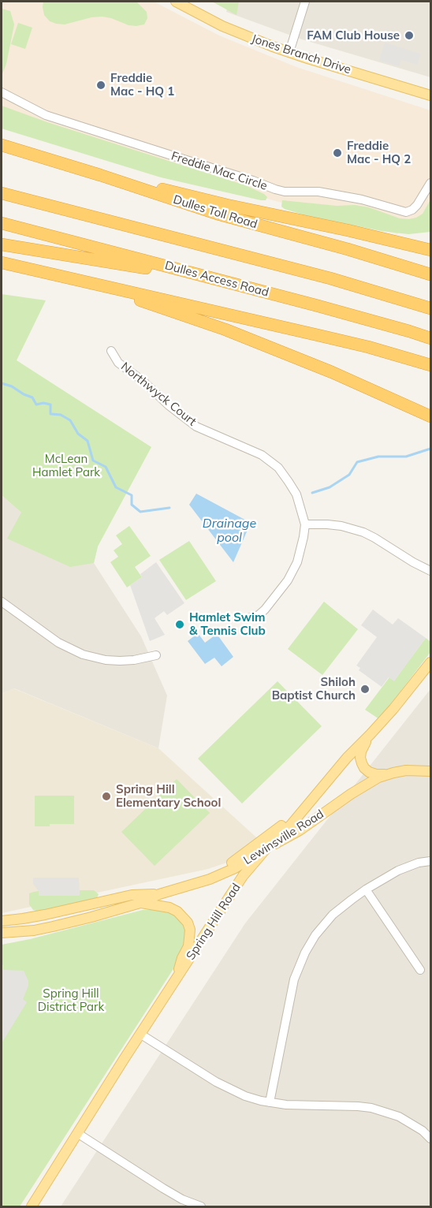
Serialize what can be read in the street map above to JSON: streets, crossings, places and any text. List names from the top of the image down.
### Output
{
  "streets": {
    "highway": ["Dulles Toll Road", "Dulles Access Road"],
    "main road": ["Jones Branch Drive", "Lewinsville Road", "Spring Hill Road"],
    "street": ["Freddie Mac Circle", "Northwyck Court"]
  },
  "crossings": [
    ["Lewinsville Road", "Spring Hill Road"]
  ],
  "water": ["Drainage pool"],
  "parks": ["McLean Hamlet Park", "Spring Hill District Park"],
  "places": [
    "FAM Club House",
    "Freddie Mac - HQ 1",
    "Freddie Mac - HQ 2",
    "Hamlet Swim & Tennis Club",
    "Shiloh Baptist Church",
    "Spring Hill Elementary School"
  ]
}
